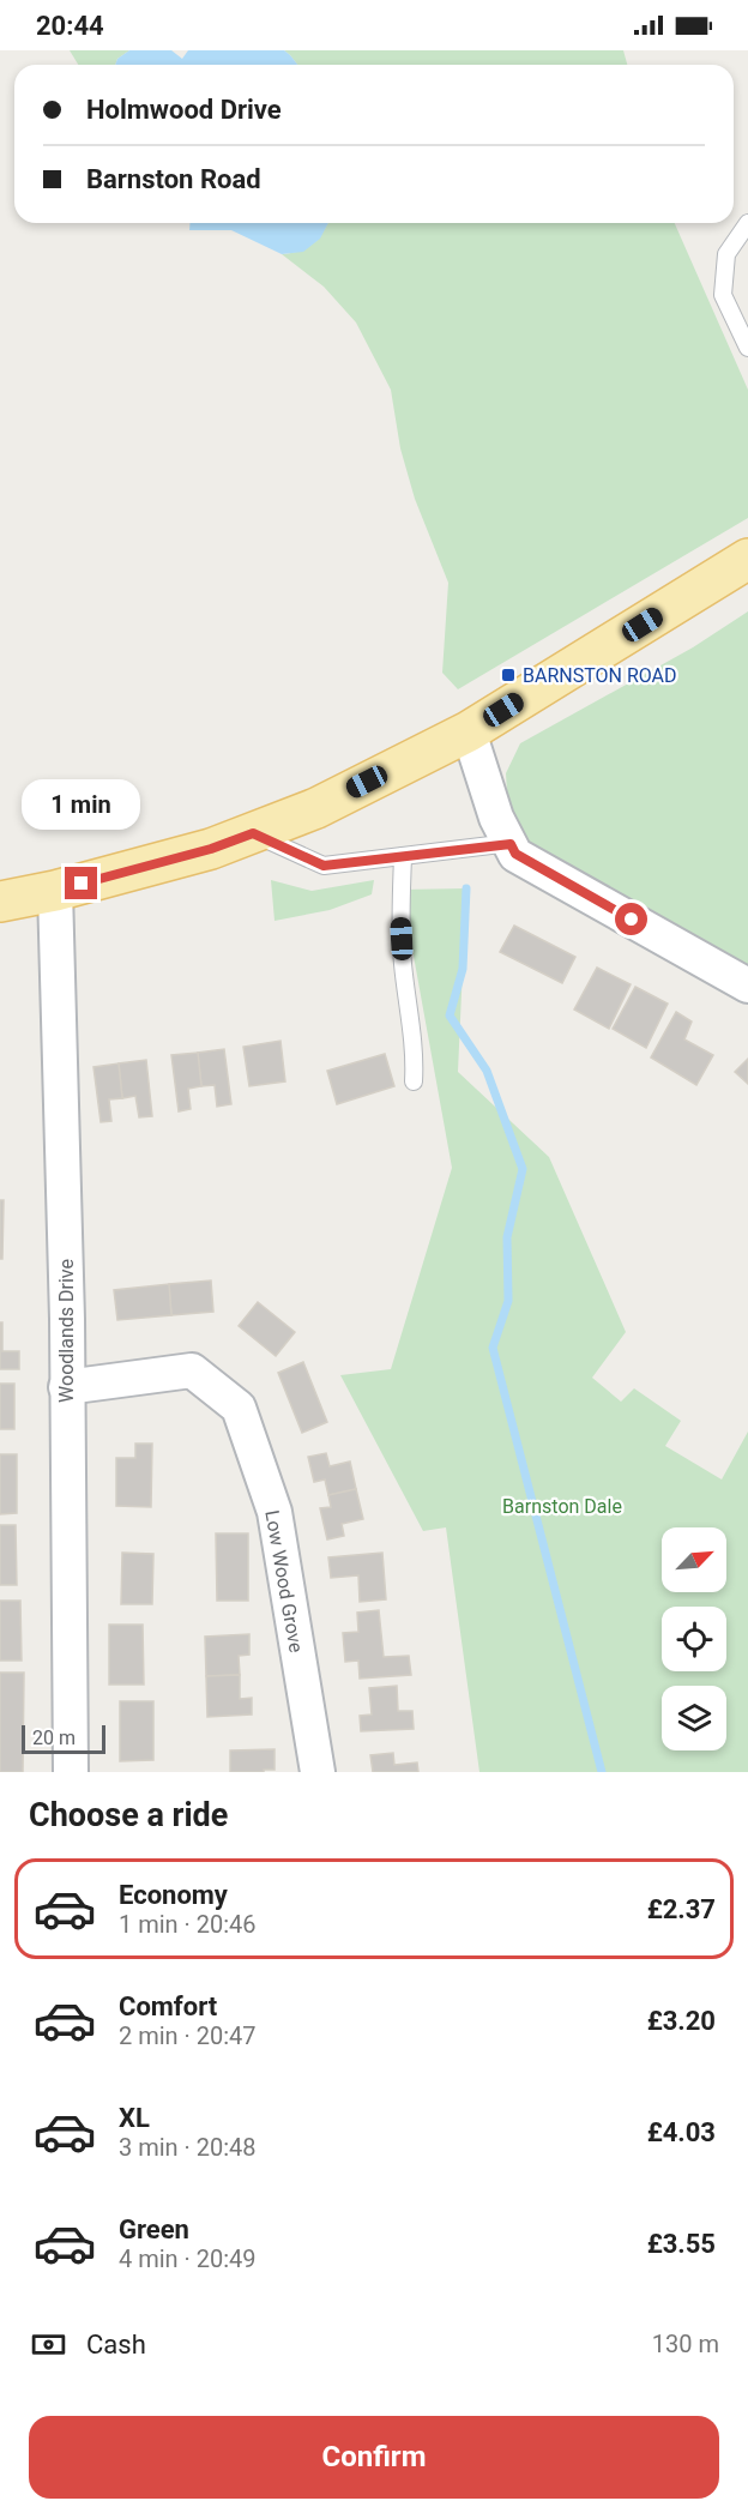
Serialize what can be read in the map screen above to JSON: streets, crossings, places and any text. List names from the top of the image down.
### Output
{
  "streets": {
    "street": ["Woodlands Drive", "Low Wood Grove"]
  },
  "crossings": [
    ["Woodlands Drive", "Low Wood Grove"]
  ],
  "parks": ["Barnston Dale"],
  "places": {
    "transit": ["BARNSTON ROAD"]
  },
  "scale_bar": "20 m",
  "north": "top right",
  "page": {
    "status": "20:44",
    "banner": ["Holmwood Drive", "Barnston Road"],
    "bubble": "1 min",
    "scale": "20 m",
    "heading": "Choose a ride",
    "list": [
      {
        "name": "Economy",
        "note": "1 min · 20:46",
        "value": "£2.37"
      },
      {
        "name": "Comfort",
        "note": "2 min · 20:47",
        "value": "£3.20"
      },
      {
        "name": "XL",
        "note": "3 min · 20:48",
        "value": "£4.03"
      },
      {
        "name": "Green",
        "note": "4 min · 20:49",
        "value": "£3.55"
      }
    ],
    "pay": ["Cash", "130 m"],
    "buttons": "Confirm"
  }
}
